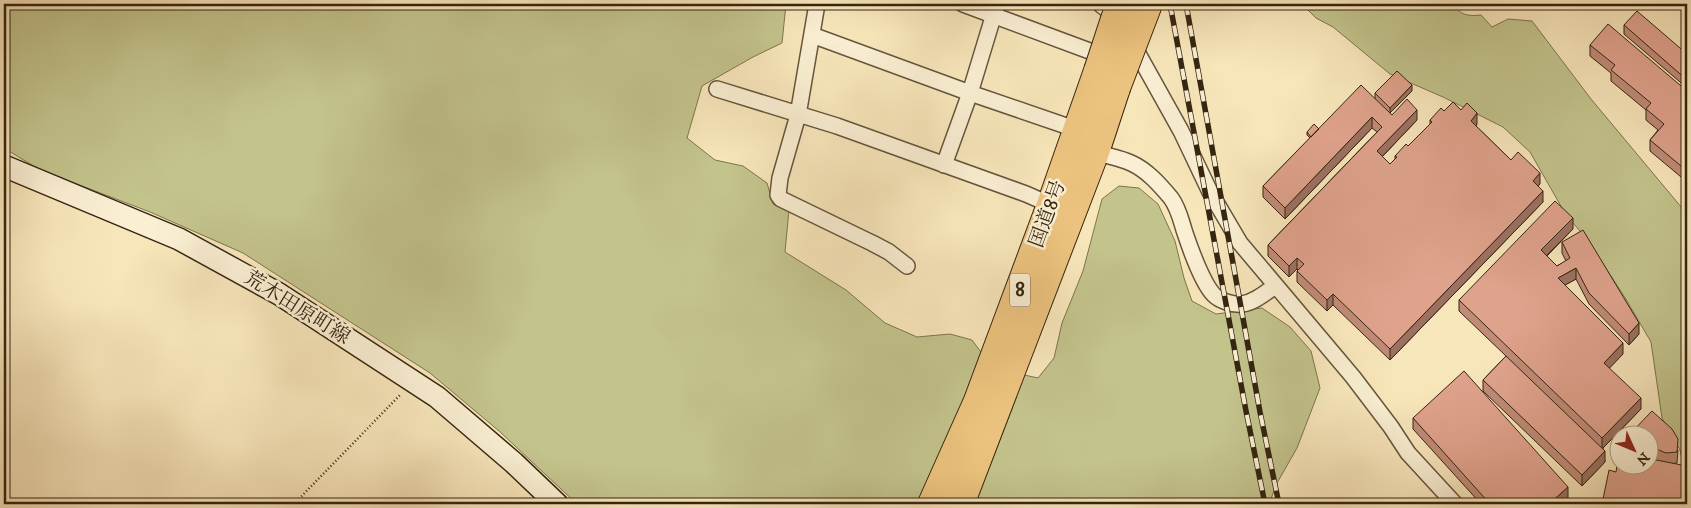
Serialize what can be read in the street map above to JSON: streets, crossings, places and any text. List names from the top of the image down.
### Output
{
  "streets": {
    "highway": ["国道8号", "8"],
    "main road": ["荒木田原町線"]
  },
  "north": "bottom right"
}
